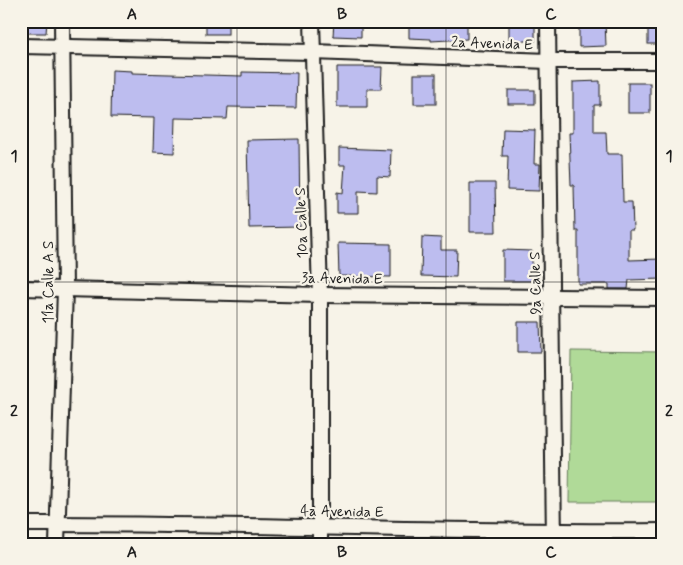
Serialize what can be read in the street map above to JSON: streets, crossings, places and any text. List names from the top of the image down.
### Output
{
  "streets": {
    "street": [
      "2a Avenida E",
      "10a Calle S",
      "3a Avenida E",
      "11a Calle A S",
      "9a Calle S",
      "4a Avenida E"
    ]
  },
  "crossings": [
    ["2a Avenida E", "10a Calle S"],
    ["2a Avenida E", "11a Calle A S"],
    ["2a Avenida E", "9a Calle S"],
    ["10a Calle S", "3a Avenida E"],
    ["10a Calle S", "4a Avenida E"],
    ["3a Avenida E", "11a Calle A S"],
    ["3a Avenida E", "9a Calle S"],
    ["11a Calle A S", "4a Avenida E"],
    ["9a Calle S", "4a Avenida E"]
  ],
  "grid": {
    "columns": ["A", "B", "C"],
    "rows": ["1", "2"]
  }
}
